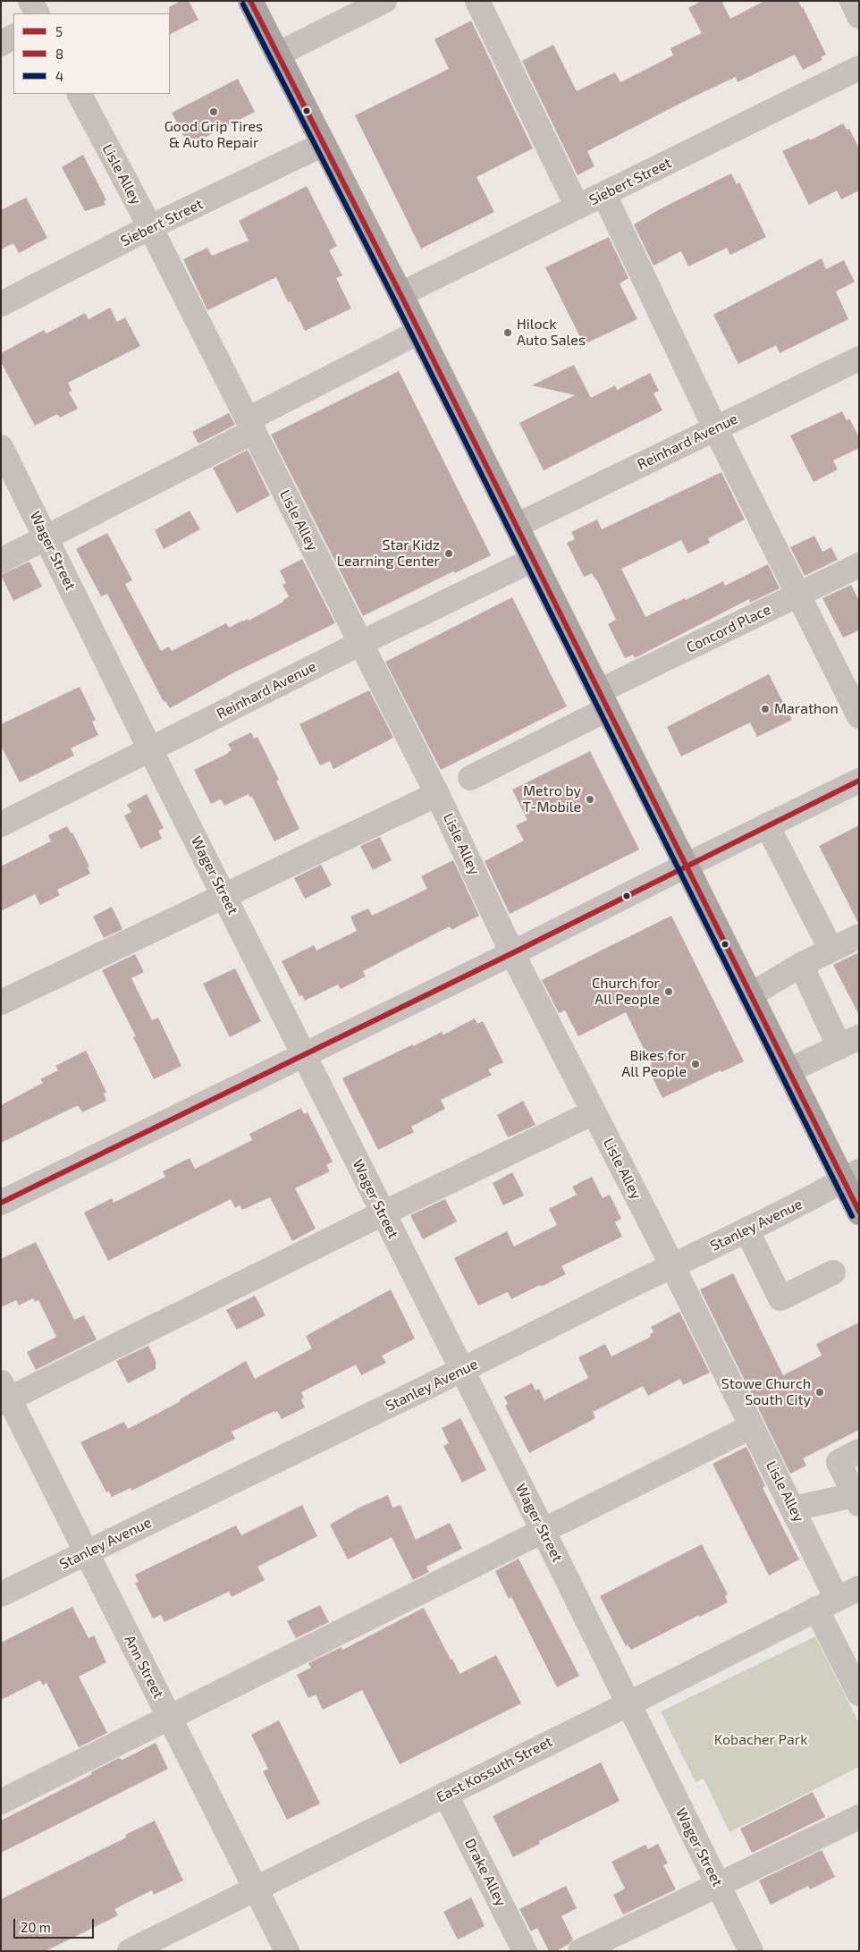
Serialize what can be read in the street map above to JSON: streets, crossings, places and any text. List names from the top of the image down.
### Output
{
  "streets": {
    "street": [
      "Lisle Alley",
      "Siebert Street",
      "Reinhard Avenue",
      "Wager Street",
      "Concord Place",
      "Stanley Avenue",
      "Ann Street",
      "East Kossuth Street",
      "Drake Alley"
    ]
  },
  "crossings": [
    ["Lisle Alley", "Siebert Street"],
    ["Lisle Alley", "Reinhard Avenue"],
    ["Lisle Alley", "Stanley Avenue"],
    ["Lisle Alley", "East Kossuth Street"],
    ["Reinhard Avenue", "Wager Street"],
    ["Wager Street", "Stanley Avenue"],
    ["Wager Street", "East Kossuth Street"],
    ["Stanley Avenue", "Ann Street"],
    ["Ann Street", "East Kossuth Street"],
    ["East Kossuth Street", "Drake Alley"]
  ],
  "parks": ["Kobacher Park"],
  "places": [
    "Good Grip Tires & Auto Repair",
    "Hilock Auto Sales",
    "Star Kidz Learning Center",
    "Marathon",
    "Metro by T-Mobile",
    "Church for All People",
    "Bikes for All People",
    "Stowe Church South City"
  ],
  "lines": ["transit line 8", "transit line 4", "transit line 5"],
  "legend": ["5", "8", "4"],
  "scale_bar": "20 m"
}
